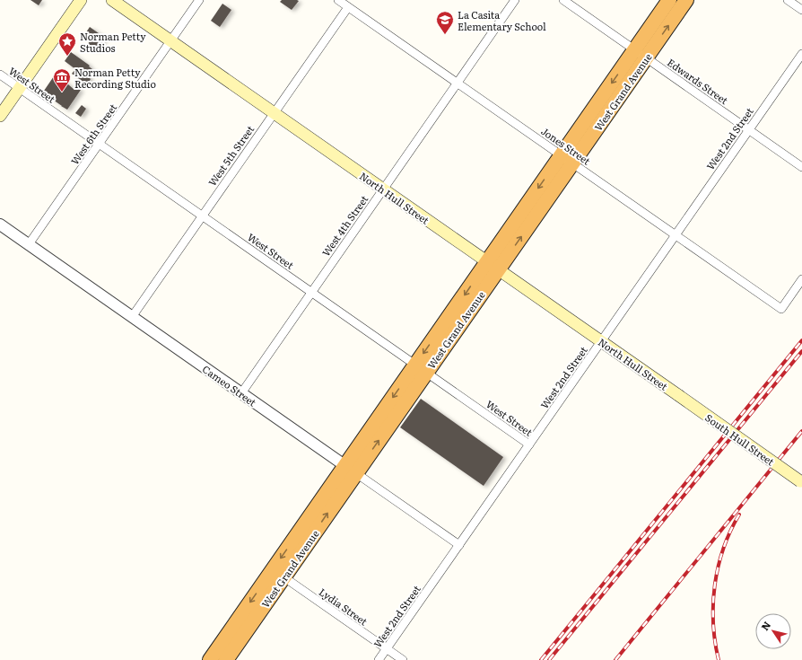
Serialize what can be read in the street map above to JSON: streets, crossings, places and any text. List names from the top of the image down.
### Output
{
  "streets": {
    "highway": ["West Grand Avenue"],
    "main road": ["North Hull Street", "South Hull Street"],
    "street": [
      "Edwards Street",
      "West Street",
      "West 6th Street",
      "West 2nd Street",
      "Jones Street",
      "West 5th Street",
      "West 4th Street",
      "Cameo Street",
      "Lydia Street"
    ]
  },
  "crossings": [
    ["Edwards Street", "West Grand Avenue"],
    ["Edwards Street", "West 2nd Street"],
    ["West Street", "West Grand Avenue"],
    ["West Street", "West 6th Street"],
    ["West Street", "West 2nd Street"],
    ["West Street", "West 5th Street"],
    ["West Street", "West 4th Street"],
    ["West Grand Avenue", "Jones Street"],
    ["West Grand Avenue", "North Hull Street"],
    ["West Grand Avenue", "Cameo Street"],
    ["West Grand Avenue", "Lydia Street"],
    ["West 6th Street", "North Hull Street"],
    ["West 6th Street", "Cameo Street"],
    ["West 2nd Street", "Jones Street"],
    ["West 2nd Street", "North Hull Street"],
    ["West 2nd Street", "Cameo Street"],
    ["West 2nd Street", "Lydia Street"],
    ["Jones Street", "West 5th Street"],
    ["Jones Street", "West 4th Street"],
    ["West 5th Street", "North Hull Street"],
    ["West 5th Street", "Cameo Street"],
    ["North Hull Street", "West 4th Street"],
    ["North Hull Street", "South Hull Street"],
    ["West 4th Street", "Cameo Street"]
  ],
  "places": {
    "school or university": ["La Casita Elementary School"],
    "place": ["Norman Petty Studios"],
    "museum": ["Norman Petty Recording Studio"]
  },
  "north": "top left"
}
